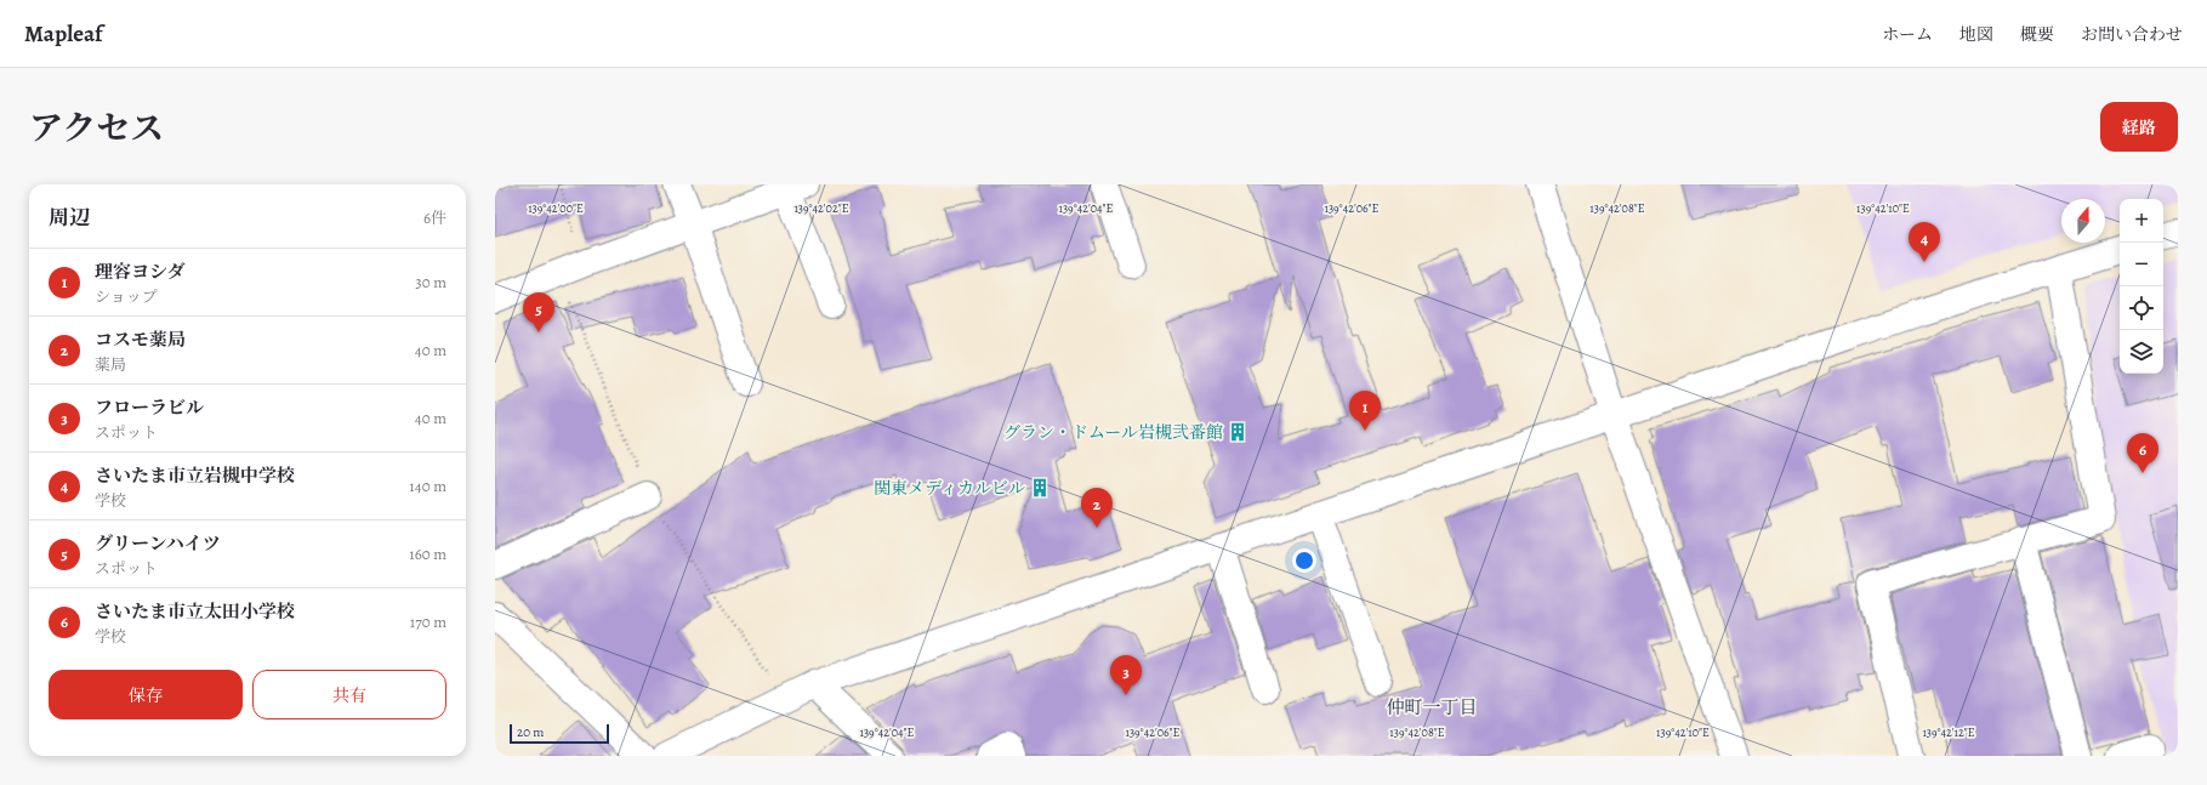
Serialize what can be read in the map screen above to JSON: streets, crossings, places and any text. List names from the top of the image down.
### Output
{
  "districts": ["仲町一丁目"],
  "places": {
    "building": ["グラン・ドムール岩槻弐番館", "関東メディカルビル"]
  },
  "scale_bar": "20 m",
  "north": "top",
  "page": {
    "header": "Mapleaf",
    "nav": [
      "ホーム",
      "地図",
      "概要",
      "お問い合わせ"
    ],
    "title": "アクセス",
    "buttons": [
      "経路",
      ["保存", "共有"]
    ],
    "heading": ["周辺", "6件"],
    "map_buttons": ["+", "−"],
    "pins": [
      "4",
      "5",
      "1",
      "6",
      "2",
      "3"
    ],
    "list": [
      {
        "mark": "1",
        "name": "理容ヨシダ",
        "note": "ショップ",
        "value": "30 m"
      },
      {
        "mark": "2",
        "name": "コスモ薬局",
        "note": "薬局",
        "value": "40 m"
      },
      {
        "mark": "3",
        "name": "フローラビル",
        "note": "スポット",
        "value": "40 m"
      },
      {
        "mark": "4",
        "name": "さいたま市立岩槻中学校",
        "note": "学校",
        "value": "140 m"
      },
      {
        "mark": "5",
        "name": "グリーンハイツ",
        "note": "スポット",
        "value": "160 m"
      },
      {
        "mark": "6",
        "name": "さいたま市立太田小学校",
        "note": "学校",
        "value": "170 m"
      }
    ],
    "scale": "20 m"
  },
  "coordinates": [
    "139°42'08\"E",
    "139°42'10\"E",
    "139°42'00\"E",
    "139°42'02\"E",
    "139°42'04\"E",
    "139°42'06\"E",
    "139°42'12\"E"
  ]
}
